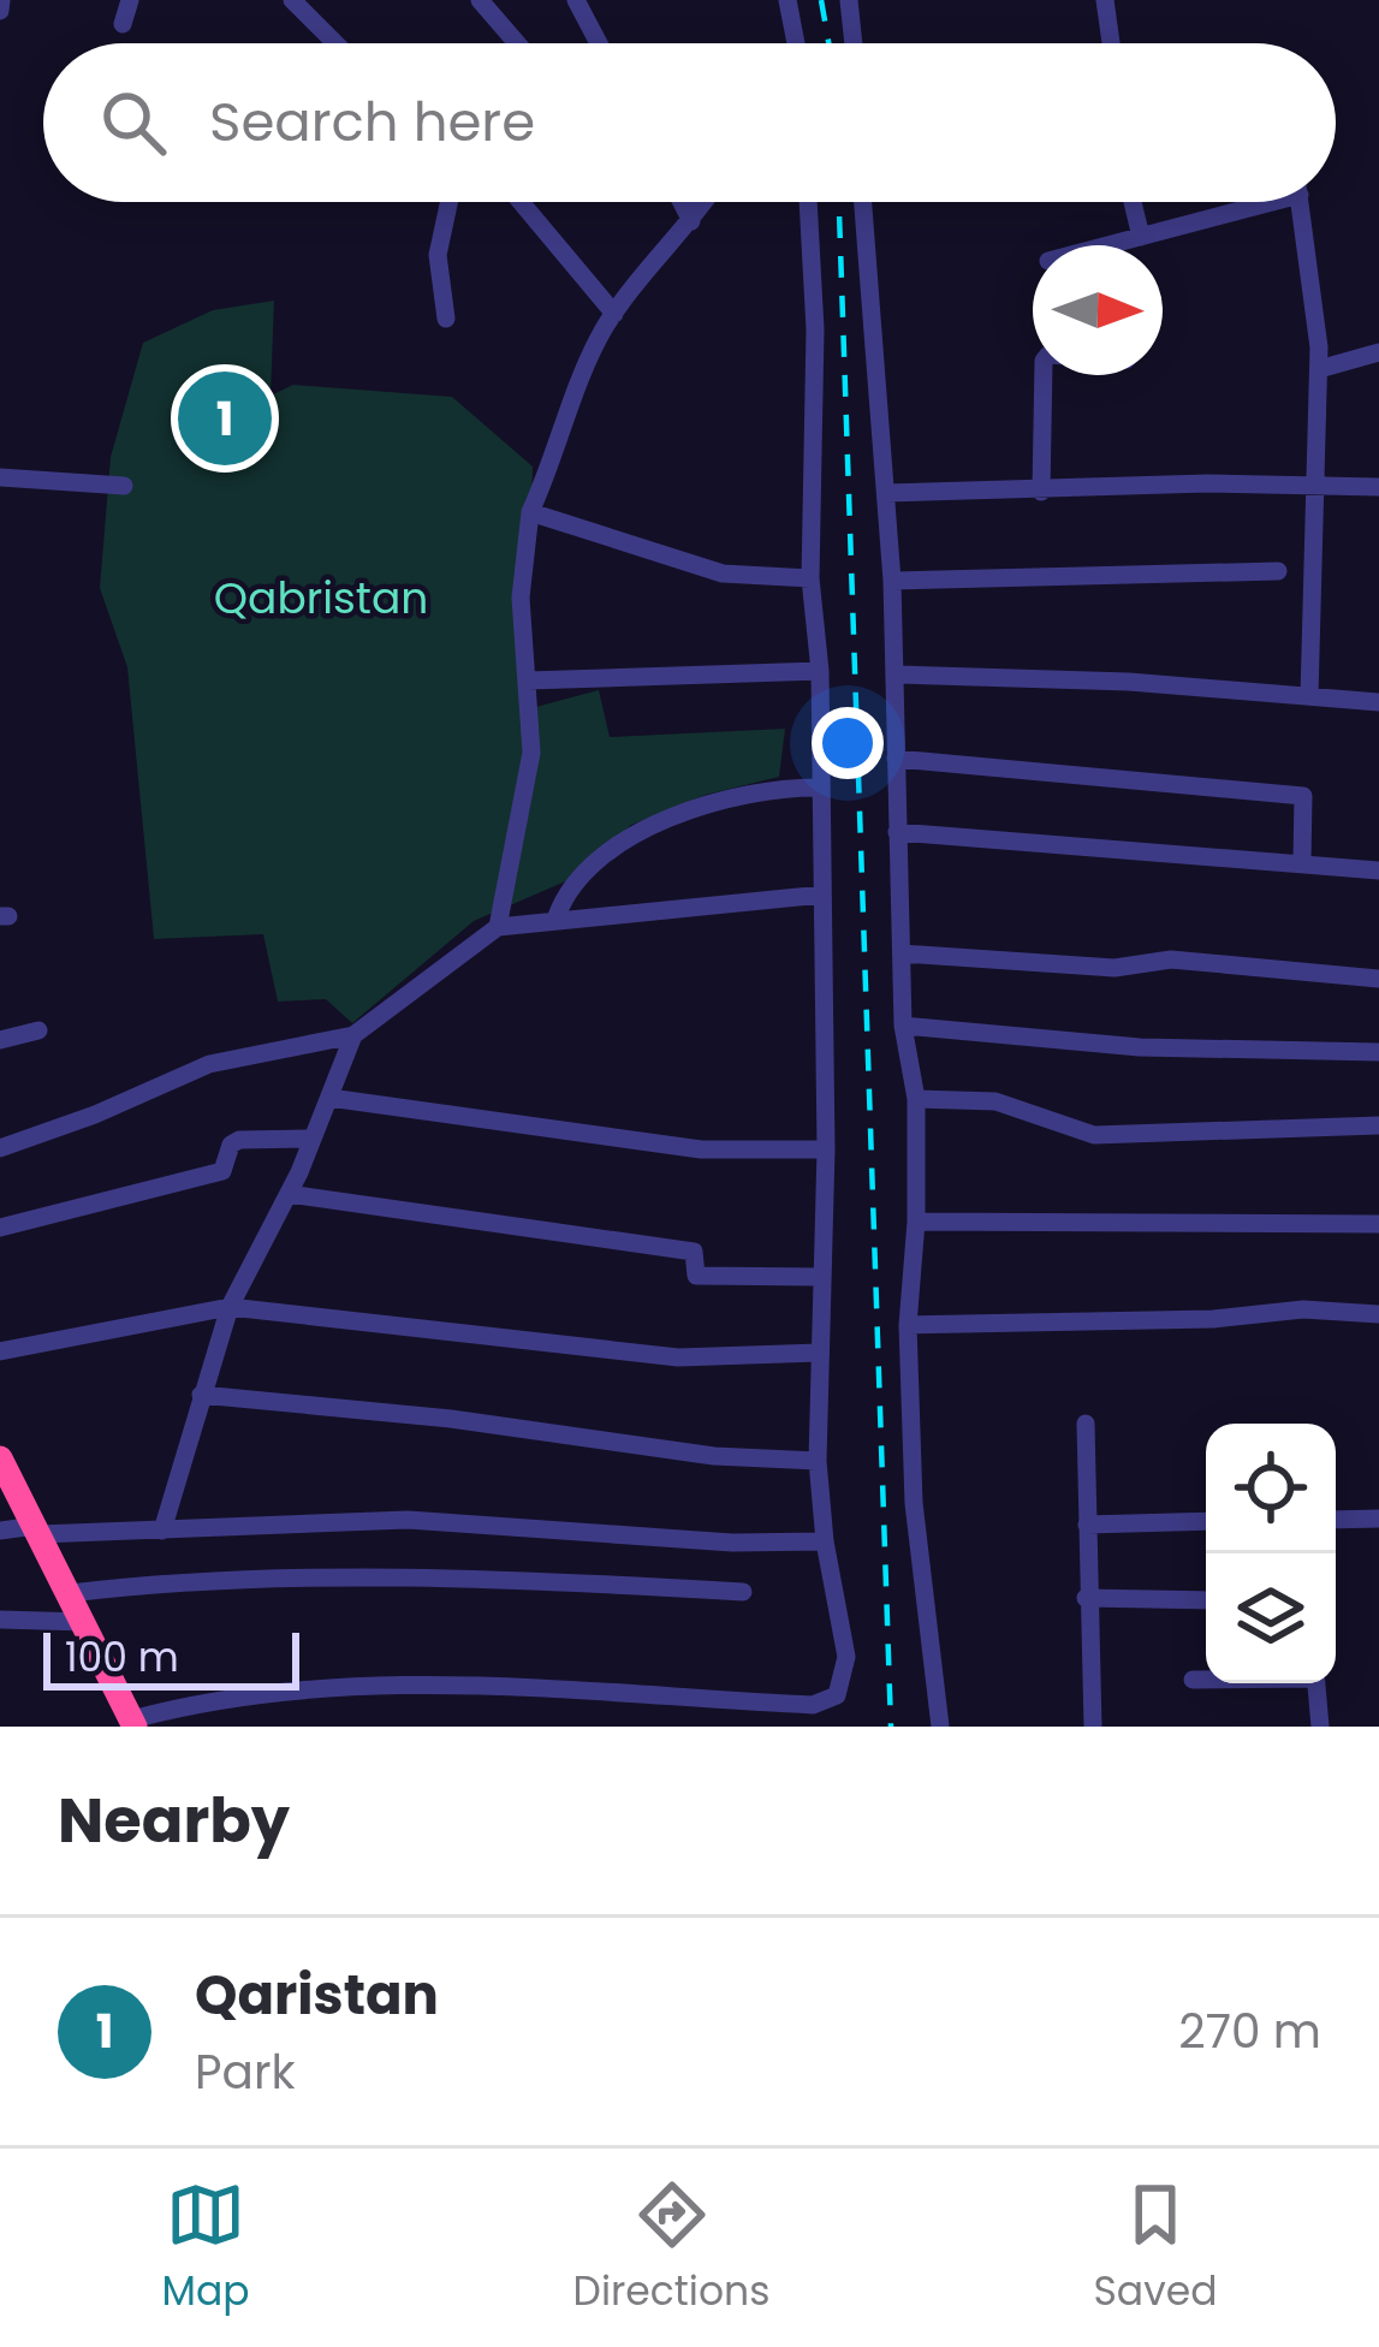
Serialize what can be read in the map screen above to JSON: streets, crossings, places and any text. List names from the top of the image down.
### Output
{
  "parks": ["Qabristan"],
  "scale_bar": "100 m",
  "north": "right",
  "page": {
    "search": "Search here",
    "pins": "1",
    "scale": "100 m",
    "heading": "Nearby",
    "list": [
      {
        "mark": "1",
        "name": "Qaristan",
        "note": "Park",
        "value": "270 m"
      }
    ],
    "nav": ["Map", "Directions", "Saved"]
  }
}
